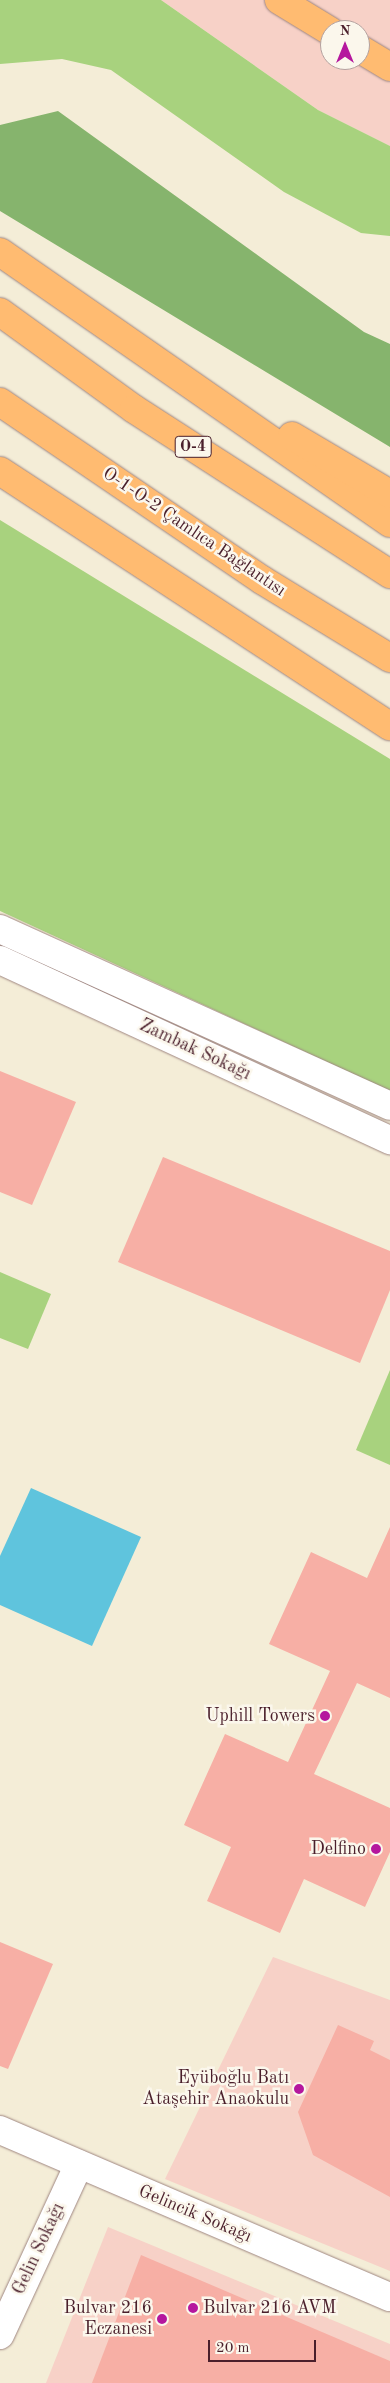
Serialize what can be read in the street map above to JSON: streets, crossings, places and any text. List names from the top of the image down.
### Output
{
  "streets": {
    "main road": ["O-4", "O-1-O-2 Çamlıca Bağlantısı"],
    "street": ["Zambak Sokağı", "Gelincik Sokağı", "Gelin Sokağı"]
  },
  "crossings": [
    ["Gelincik Sokağı", "Gelin Sokağı"]
  ],
  "places": [
    "Uphill Towers",
    "Delfino",
    "Eyüboğlu Batı Ataşehir Anaokulu",
    "Bulvar 216 AVM",
    "Bulvar 216 Eczanesi"
  ],
  "scale_bar": "20 m",
  "north": "top"
}
